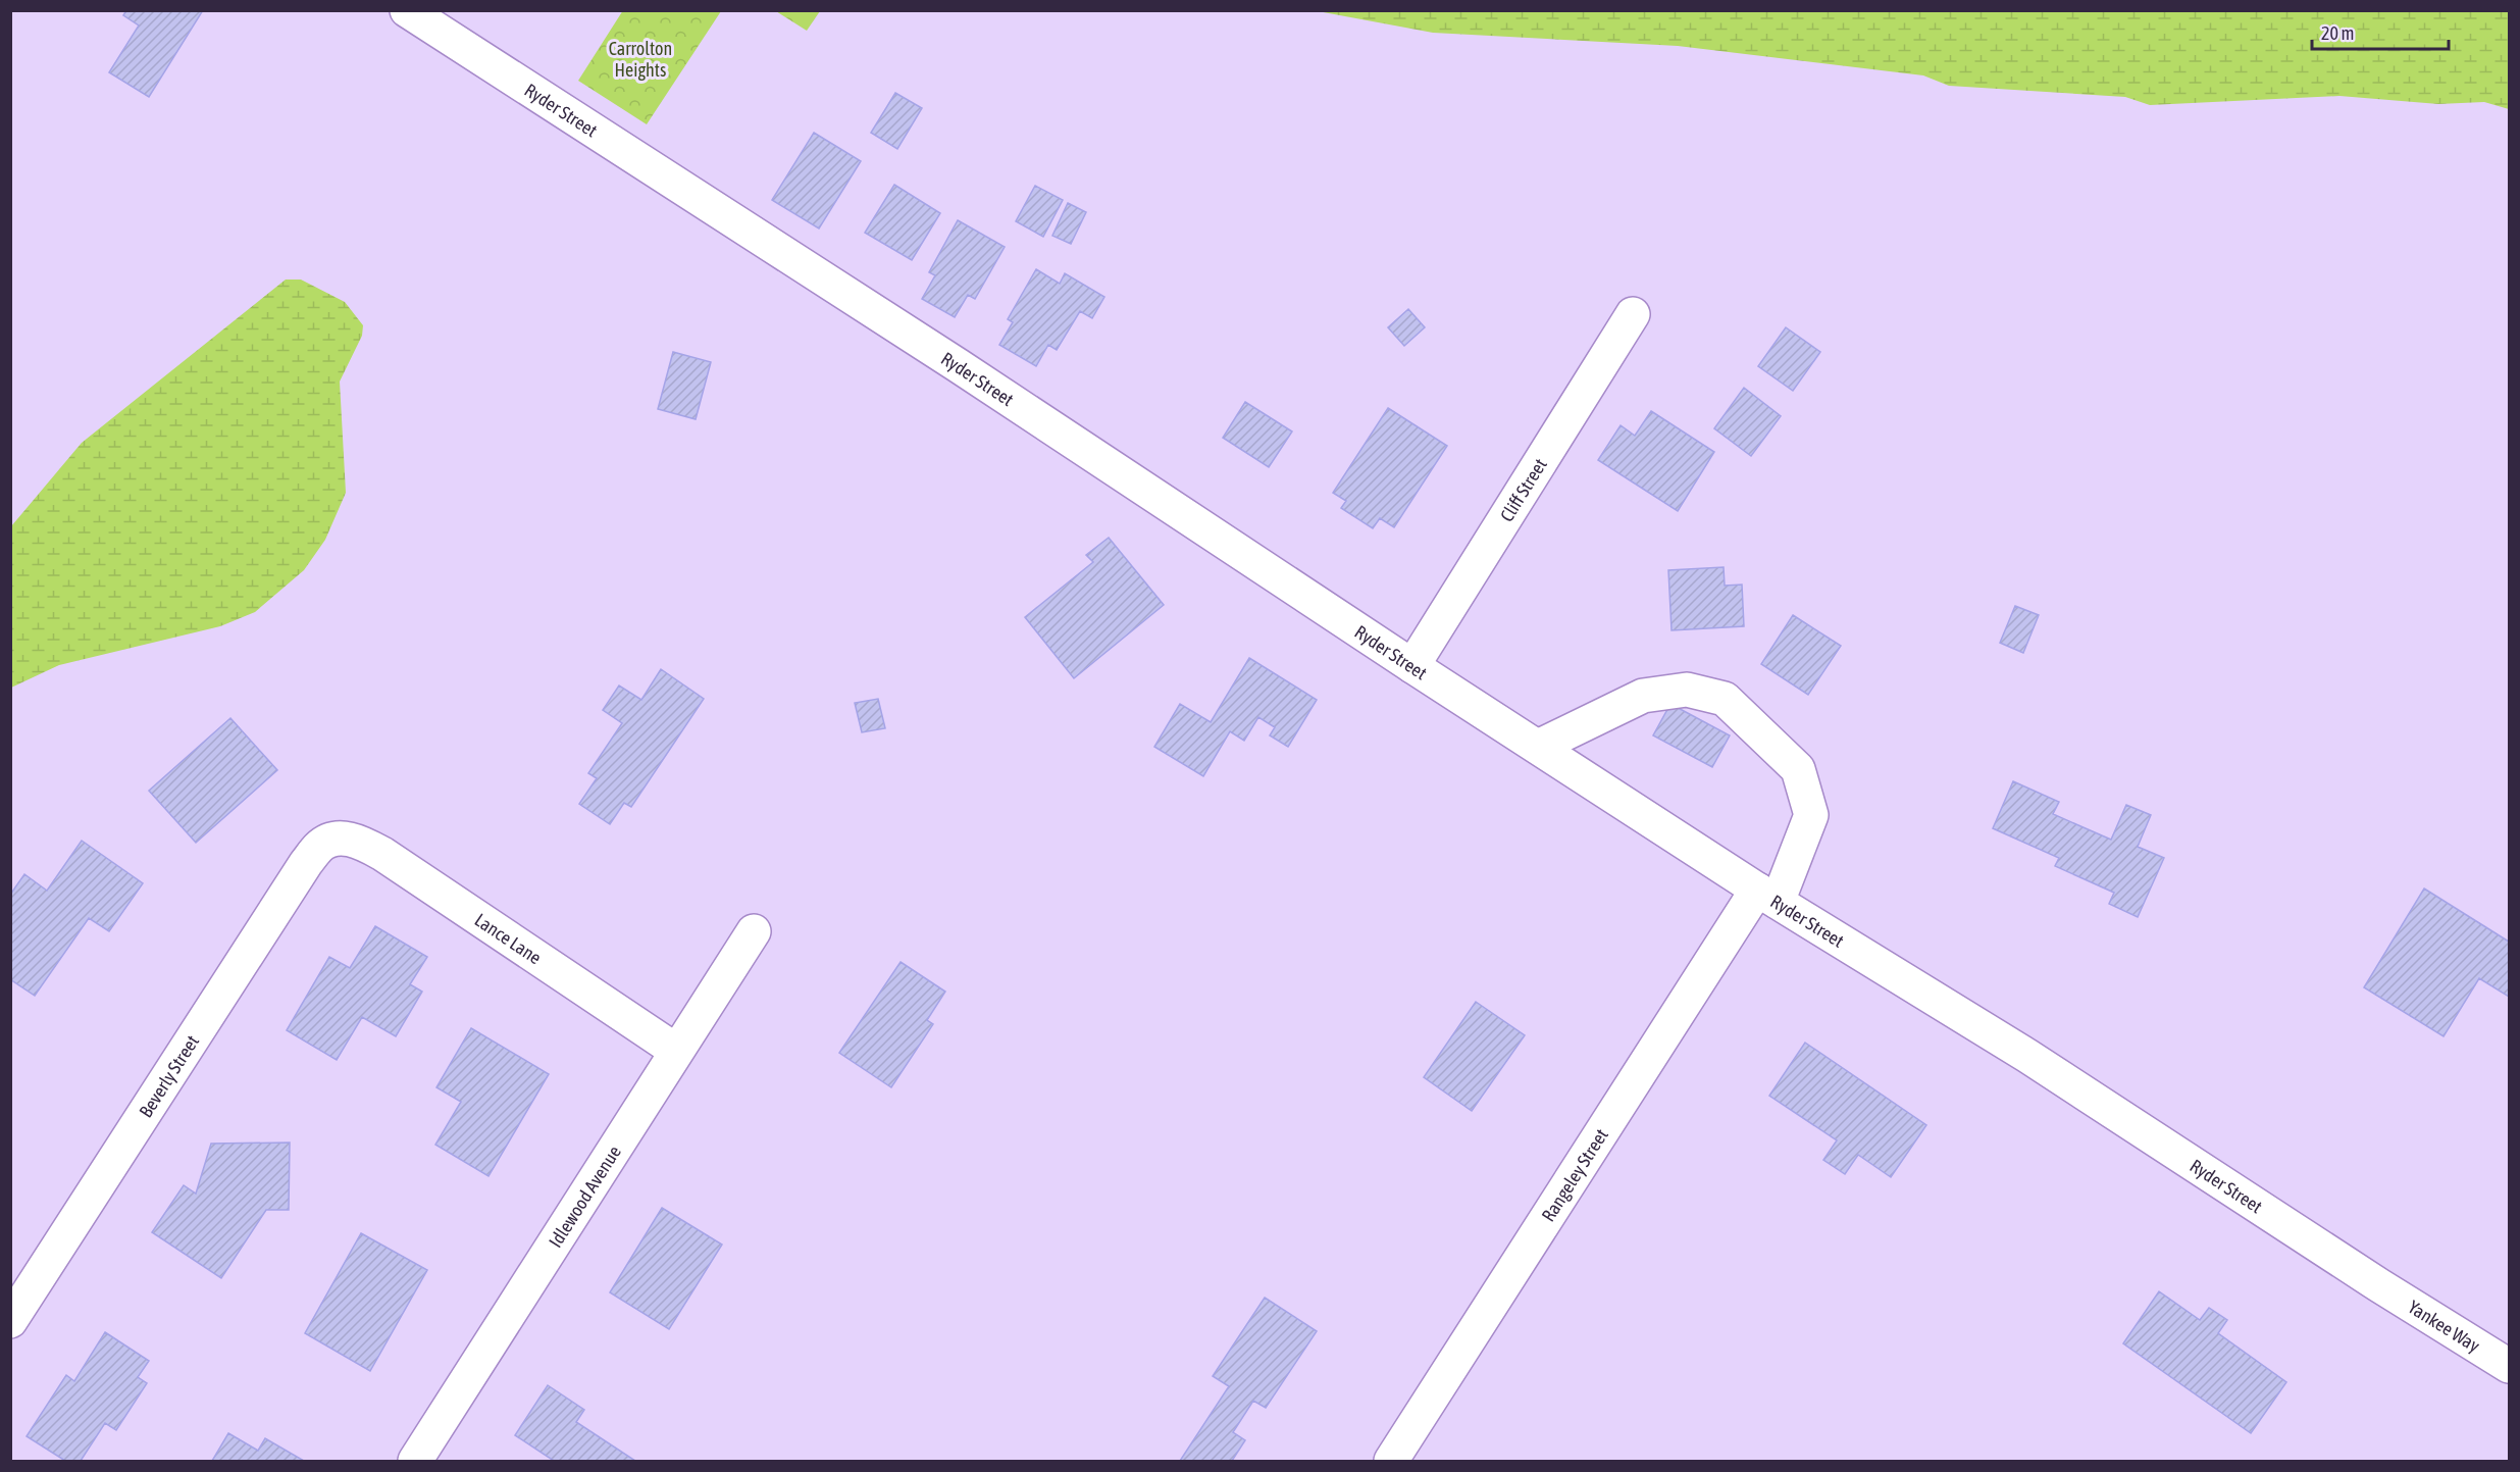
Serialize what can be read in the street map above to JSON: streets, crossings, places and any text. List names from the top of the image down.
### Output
{
  "streets": {
    "street": [
      "Ryder Street",
      "Cliff Street",
      "Lance Lane",
      "Beverly Street",
      "Rangeley Street",
      "Idlewood Avenue",
      "Yankee Way"
    ]
  },
  "crossings": [
    ["Ryder Street", "Cliff Street"],
    ["Ryder Street", "Rangeley Street"],
    ["Ryder Street", "Yankee Way"],
    ["Lance Lane", "Beverly Street"],
    ["Lance Lane", "Idlewood Avenue"]
  ],
  "parks": ["Carrolton Heights"],
  "scale_bar": "20 m"
}
